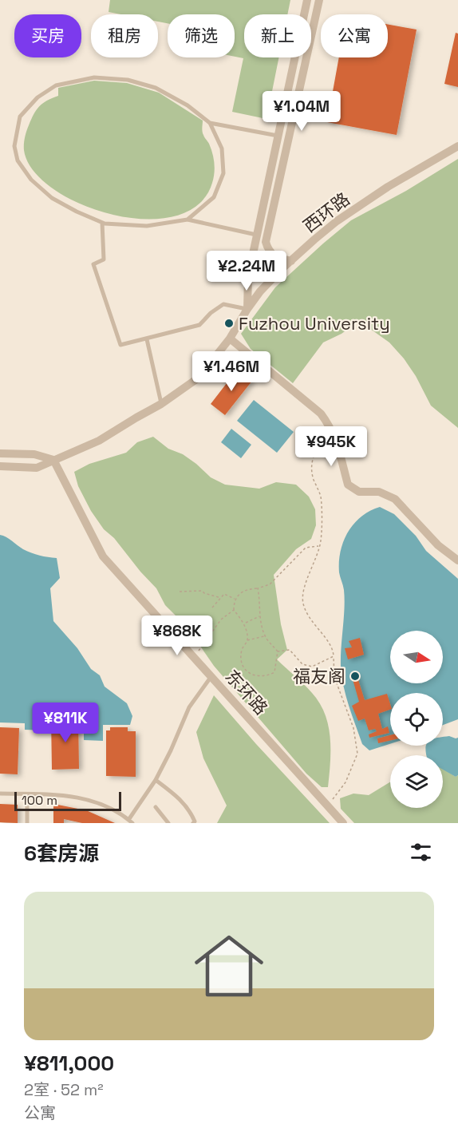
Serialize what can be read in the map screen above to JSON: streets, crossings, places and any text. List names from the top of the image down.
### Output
{
  "streets": {
    "street": ["西环路", "东环路"]
  },
  "crossings": [
    ["西环路", "东环路"]
  ],
  "places": ["Fuzhou University", "福友阁"],
  "scale_bar": "100 m",
  "north": "right",
  "page": {
    "chip": [
      "买房",
      "租房",
      "筛选",
      "新上",
      "公寓"
    ],
    "price": [
      "¥1.04M",
      "¥2.24M",
      "¥1.46M",
      "¥945K",
      "¥868K",
      "¥811K"
    ],
    "scale": "100 m",
    "heading": "6套房源",
    "list": [
      {
        "name": "¥811,000",
        "note": "2室 · 52 m² · 公寓"
      }
    ]
  }
}
